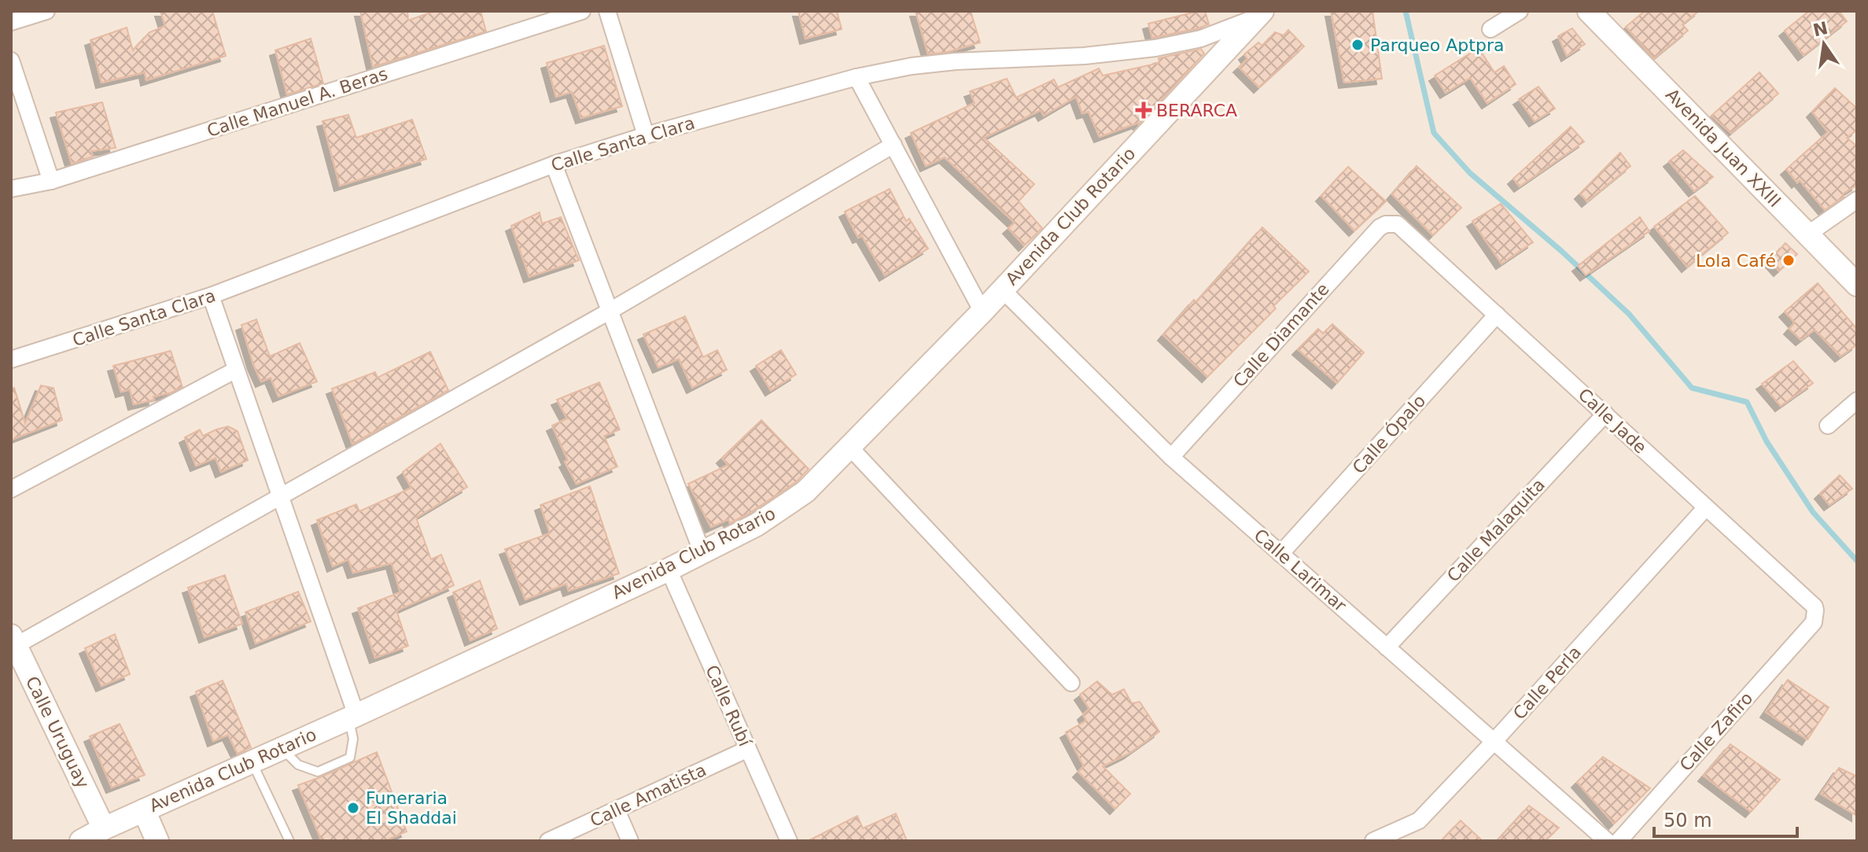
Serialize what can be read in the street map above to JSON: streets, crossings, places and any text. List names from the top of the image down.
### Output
{
  "streets": {
    "main road": ["Avenida Juan XXIII", "Avenida Club Rotario", "Calle Uruguay"],
    "street": [
      "Calle Manuel A. Beras",
      "Calle Santa Clara",
      "Calle Diamante",
      "Calle Jade",
      "Calle Ópalo",
      "Calle Malaquita",
      "Calle Larimar",
      "Calle Perla",
      "Calle Rubí",
      "Calle Zafiro",
      "Calle Amatista"
    ]
  },
  "crossings": [
    ["Calle Santa Clara", "Avenida Club Rotario"],
    ["Avenida Club Rotario", "Calle Larimar"],
    ["Avenida Club Rotario", "Calle Rubí"],
    ["Avenida Club Rotario", "Calle Uruguay"],
    ["Calle Diamante", "Calle Jade"],
    ["Calle Diamante", "Calle Larimar"],
    ["Calle Jade", "Calle Ópalo"],
    ["Calle Jade", "Calle Malaquita"],
    ["Calle Jade", "Calle Perla"],
    ["Calle Jade", "Calle Zafiro"],
    ["Calle Ópalo", "Calle Larimar"],
    ["Calle Malaquita", "Calle Larimar"],
    ["Calle Larimar", "Calle Perla"],
    ["Calle Rubí", "Calle Amatista"]
  ],
  "places": {
    "other": ["Parqueo Aptpra", "Lola Café", "Funeraria El Shaddai"],
    "health": ["BERARCA"]
  },
  "scale_bar": "50 m",
  "north": "top"
}
